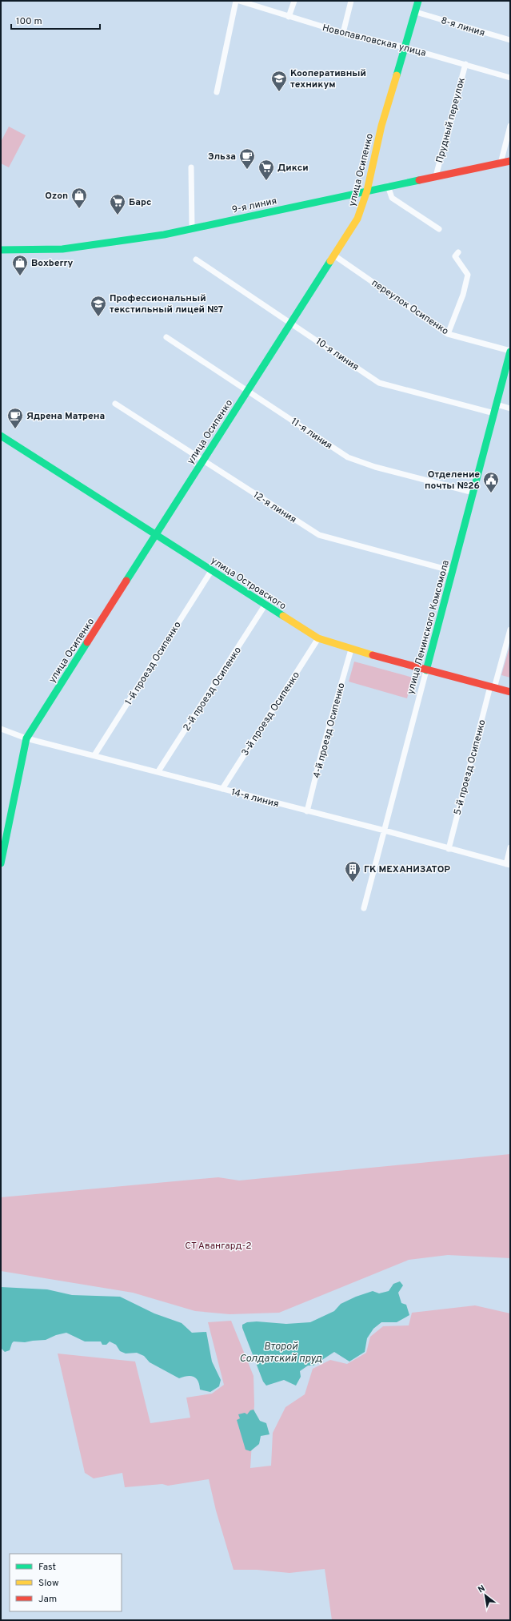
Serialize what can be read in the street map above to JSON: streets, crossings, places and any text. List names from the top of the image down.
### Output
{
  "streets": {
    "street": [
      "8-я линия",
      "Новопавловская улица",
      "Прудный переулок",
      "улица Осипенко",
      "9-я линия",
      "переулок Осипенко",
      "10-я линия",
      "11-я линия",
      "12-я линия",
      "улица Островского",
      "улица Ленинского Комсомола",
      "1-й проезд Осипенко",
      "2-й проезд Осипенко",
      "3-й проезд Осипенко",
      "4-й проезд Осипенко",
      "5-й проезд Осипенко",
      "14-я линия"
    ]
  },
  "crossings": [
    ["8-я линия", "улица Осипенко"],
    ["Новопавловская улица", "Прудный переулок"],
    ["Новопавловская улица", "улица Осипенко"],
    ["Прудный переулок", "9-я линия"],
    ["улица Осипенко", "9-я линия"],
    ["улица Осипенко", "переулок Осипенко"],
    ["улица Осипенко", "10-я линия"],
    ["улица Осипенко", "11-я линия"],
    ["улица Осипенко", "12-я линия"],
    ["улица Осипенко", "улица Островского"],
    ["улица Осипенко", "14-я линия"],
    ["переулок Осипенко", "улица Ленинского Комсомола"],
    ["10-я линия", "улица Ленинского Комсомола"],
    ["11-я линия", "улица Ленинского Комсомола"],
    ["12-я линия", "улица Ленинского Комсомола"],
    ["улица Островского", "улица Ленинского Комсомола"],
    ["улица Островского", "1-й проезд Осипенко"],
    ["улица Островского", "2-й проезд Осипенко"],
    ["улица Островского", "3-й проезд Осипенко"],
    ["улица Островского", "4-й проезд Осипенко"],
    ["улица Островского", "5-й проезд Осипенко"],
    ["улица Ленинского Комсомола", "14-я линия"],
    ["1-й проезд Осипенко", "14-я линия"],
    ["2-й проезд Осипенко", "14-я линия"],
    ["3-й проезд Осипенко", "14-я линия"],
    ["4-й проезд Осипенко", "14-я линия"],
    ["5-й проезд Осипенко", "14-я линия"]
  ],
  "water": ["Второй Солдатский пруд"],
  "parks": ["СТ Авангард-2"],
  "places": {
    "school or university": ["Кооперативный техникум", "Профессиональный текстильный лицей №7"],
    "cafe": ["Эльза", "Ядрена Матрена"],
    "supermarket": ["Дикси", "Барс"],
    "shop": ["Ozon", "Boxberry"],
    "public building": ["Отделение почты №26"],
    "building": ["ГК МЕХАНИЗАТОР"]
  },
  "legend": ["Fast", "Slow", "Jam"],
  "scale_bar": "100 m",
  "north": "top left"
}
